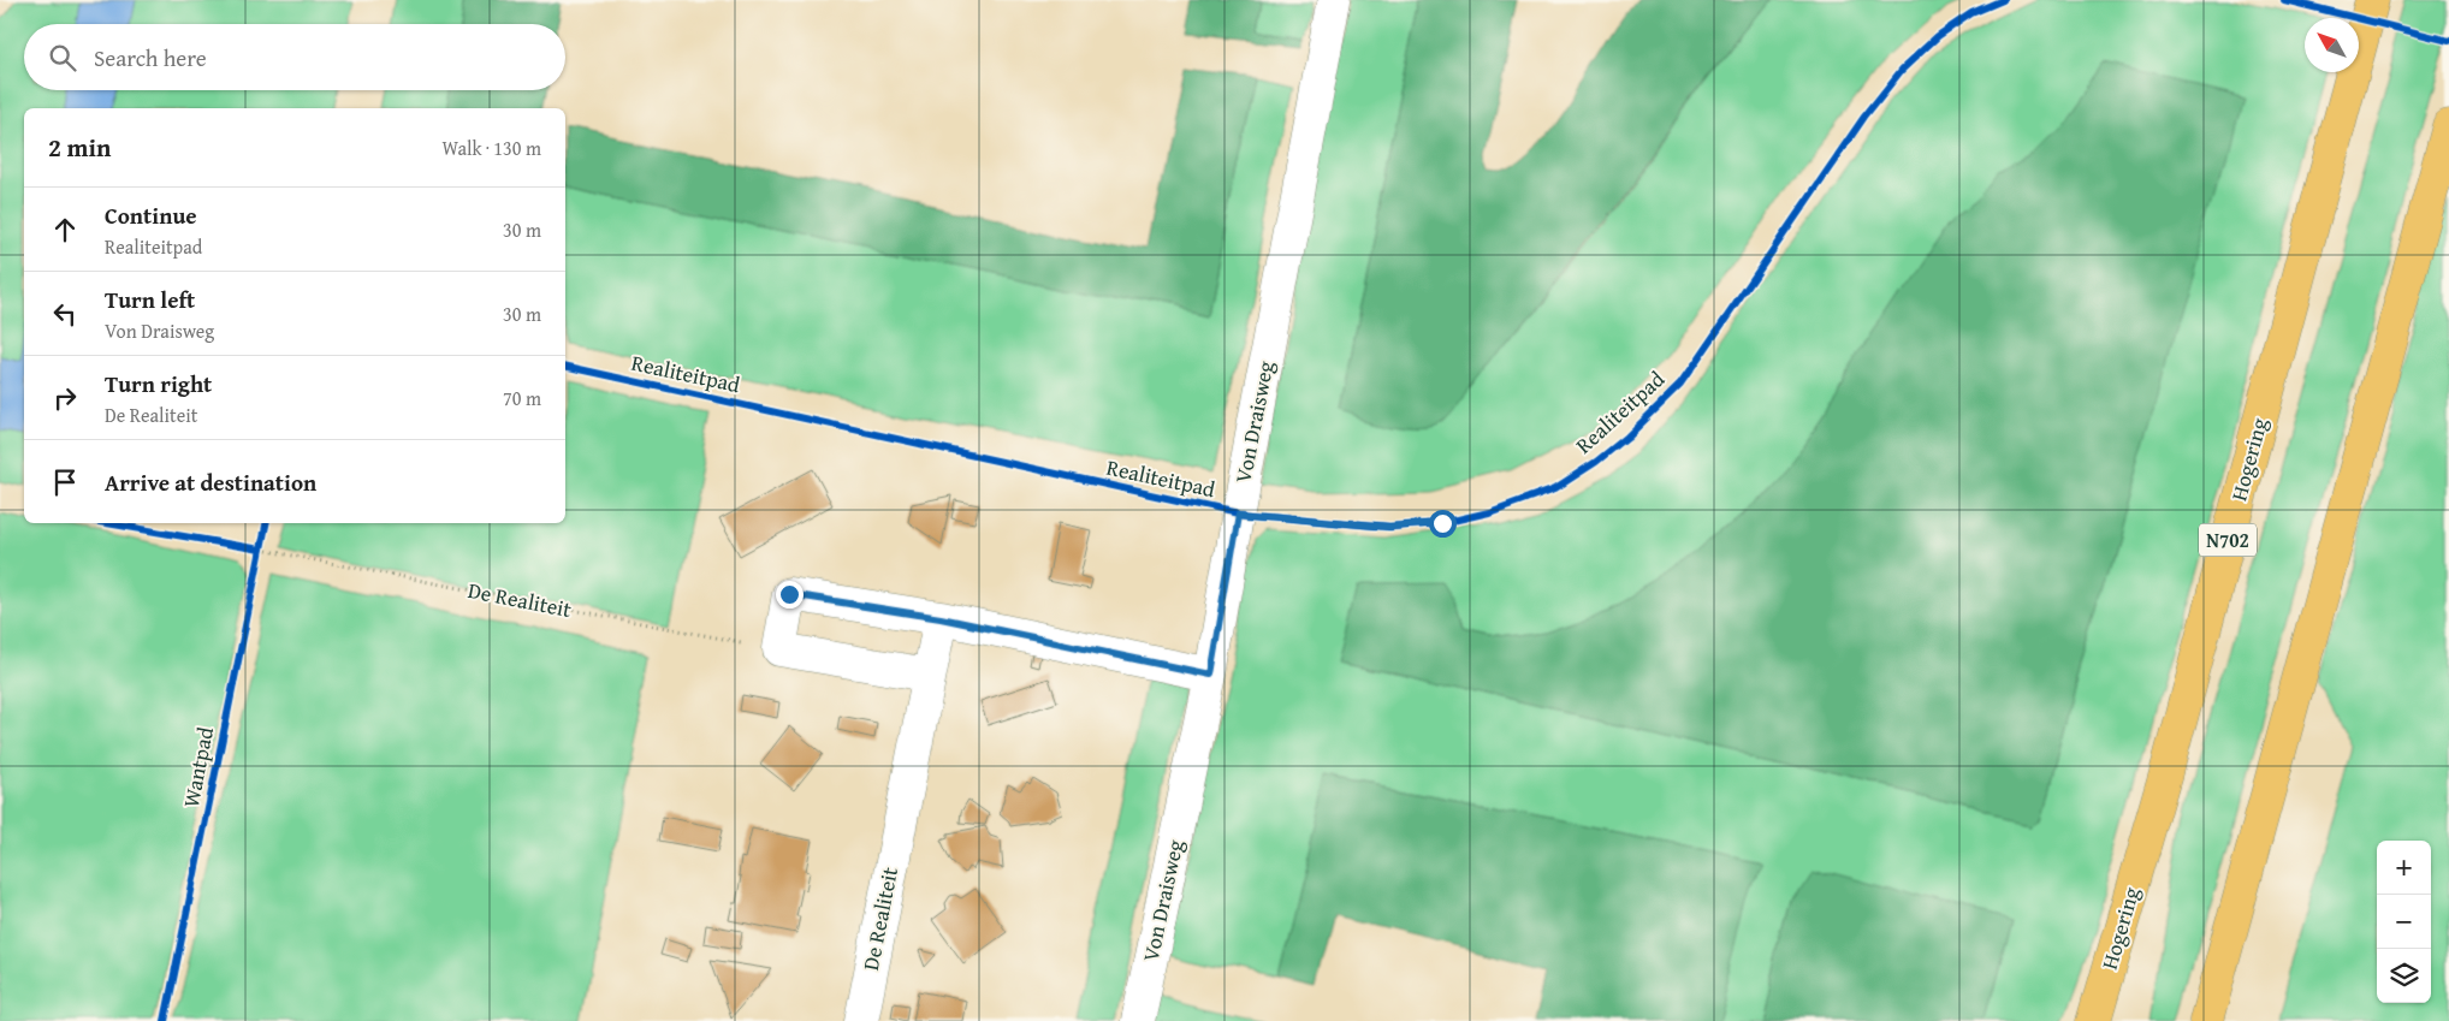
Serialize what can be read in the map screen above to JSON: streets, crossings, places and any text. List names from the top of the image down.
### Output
{
  "streets": {
    "highway": ["Hogering", "N702"],
    "street": ["Von Draisweg", "De Realiteit"],
    "cycle path": ["Realiteitpad", "Wantpad"]
  },
  "north": "top left",
  "page": {
    "search": "Search here",
    "heading": ["2 min", "Walk · 130 m"],
    "list": [
      ["Continue", "Realiteitpad", "30 m"],
      ["Turn left", "Von Draisweg", "30 m"],
      ["Turn right", "De Realiteit", "70 m"],
      "Arrive at destination"
    ],
    "map_buttons": ["+", "−"]
  }
}
